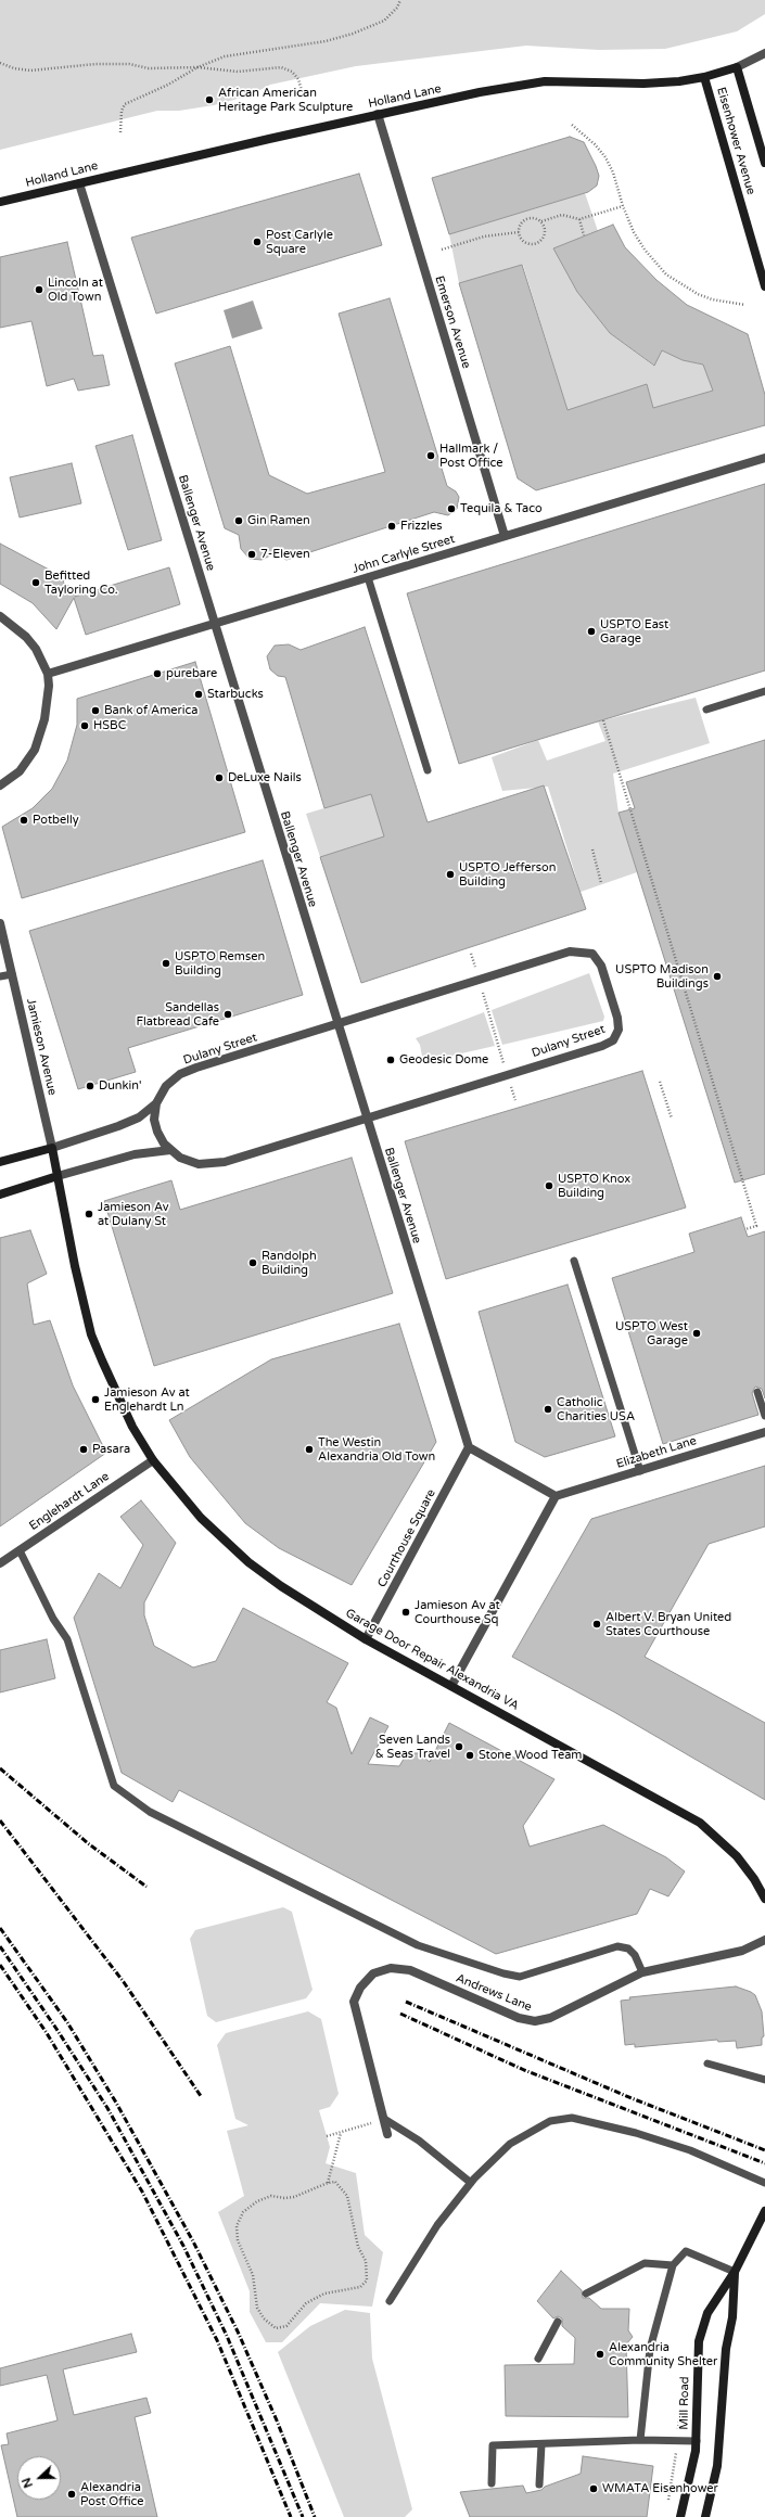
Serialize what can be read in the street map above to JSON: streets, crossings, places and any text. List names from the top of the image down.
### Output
{
  "streets": {
    "street": [
      "Holland Lane",
      "Eisenhower Avenue",
      "Emerson Avenue",
      "Ballenger Avenue",
      "John Carlyle Street",
      "Dulany Street",
      "Jamieson Avenue",
      "Elizabeth Lane",
      "Englehardt Lane",
      "Courthouse Square",
      "Garage Door Repair Alexandria VA",
      "Andrews Lane",
      "Mill Road"
    ]
  },
  "crossings": [
    ["Holland Lane", "Eisenhower Avenue"],
    ["Holland Lane", "Emerson Avenue"],
    ["Holland Lane", "Ballenger Avenue"],
    ["Emerson Avenue", "John Carlyle Street"],
    ["Ballenger Avenue", "John Carlyle Street"],
    ["Ballenger Avenue", "Dulany Street"],
    ["Ballenger Avenue", "Courthouse Square"],
    ["Dulany Street", "Jamieson Avenue"],
    ["Jamieson Avenue", "Garage Door Repair Alexandria VA"],
    ["Englehardt Lane", "Garage Door Repair Alexandria VA"],
    ["Courthouse Square", "Garage Door Repair Alexandria VA"]
  ],
  "places": [
    "African American Heritage Park Sculpture",
    "Post Carlyle Square",
    "Lincoln at Old Town",
    "Hallmark / Post Office",
    "Tequila & Taco",
    "Gin Ramen",
    "Frizzles",
    "7-Eleven",
    "Befitted Tayloring Co.",
    "USPTO East Garage",
    "purebare",
    "Starbucks",
    "Bank of America",
    "HSBC",
    "DeLuxe Nails",
    "Potbelly",
    "USPTO Jefferson Building",
    "USPTO Remsen Building",
    "USPTO Madison Buildings",
    "Sandellas Flatbread Cafe",
    "Geodesic Dome",
    "Dunkin'",
    "USPTO Knox Building",
    "Jamieson Av at Dulany St",
    "Randolph Building",
    "USPTO West Garage",
    "Jamieson Av at Englehardt Ln",
    "Catholic Charities USA",
    "Pasara",
    "The Westin Alexandria Old Town",
    "Jamieson Av at Courthouse Sq",
    "Albert V. Bryan United States Courthouse",
    "Seven Lands & Seas Travel",
    "Stone Wood Team",
    "Alexandria Community Shelter",
    "WMATA Eisenhower",
    "Alexandria Post Office"
  ],
  "north": "left"
}
